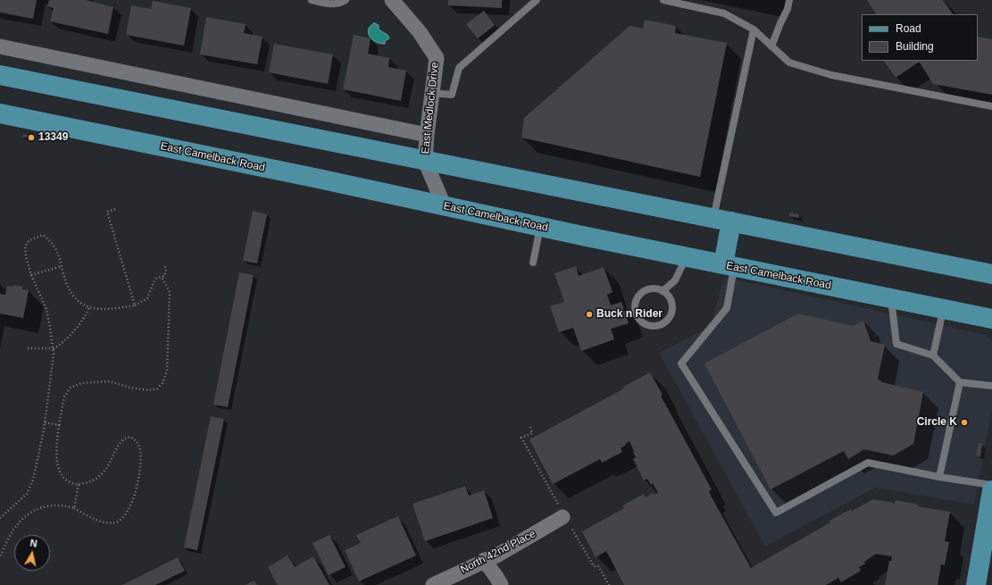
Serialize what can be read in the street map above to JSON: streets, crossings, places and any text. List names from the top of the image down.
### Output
{
  "streets": {
    "main road": ["East Camelback Road"],
    "street": ["East Medlock Drive", "North 42nd Place"]
  },
  "crossings": [
    ["East Medlock Drive", "East Camelback Road"]
  ],
  "places": ["13349", "Buck n Rider", "Circle K"],
  "legend": ["Road", "Building"],
  "north": "top"
}
